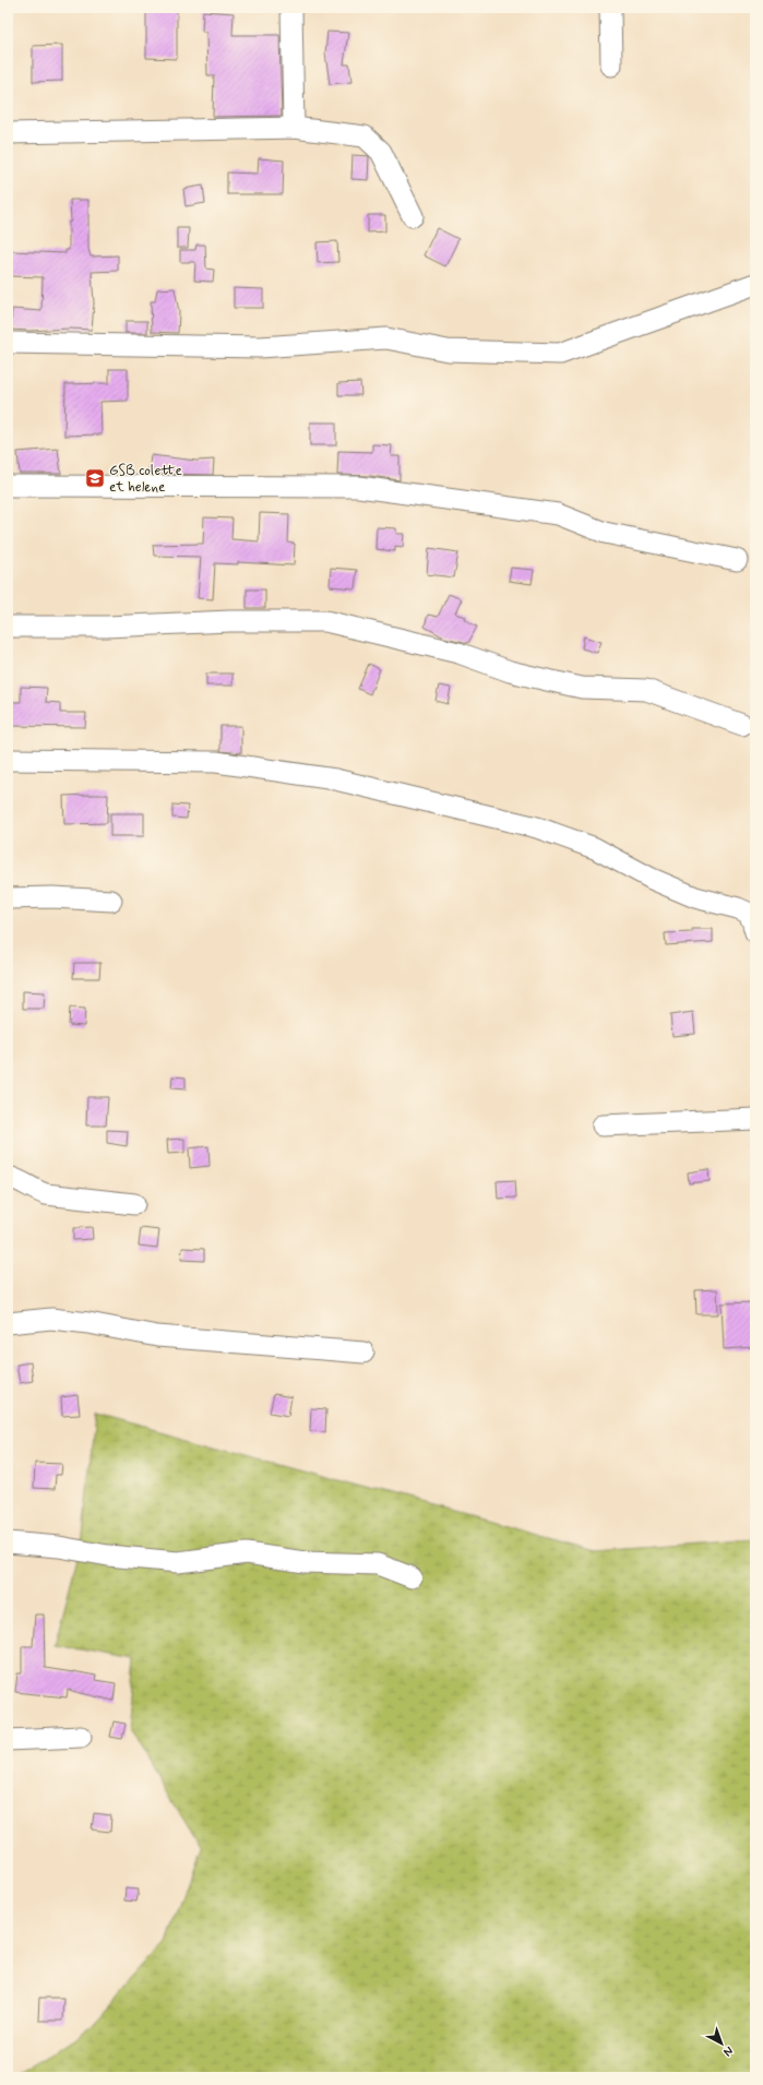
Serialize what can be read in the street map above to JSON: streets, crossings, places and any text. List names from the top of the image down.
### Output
{
  "places": {
    "school or university": ["GSB colette et helene"]
  },
  "north": "bottom right"
}
